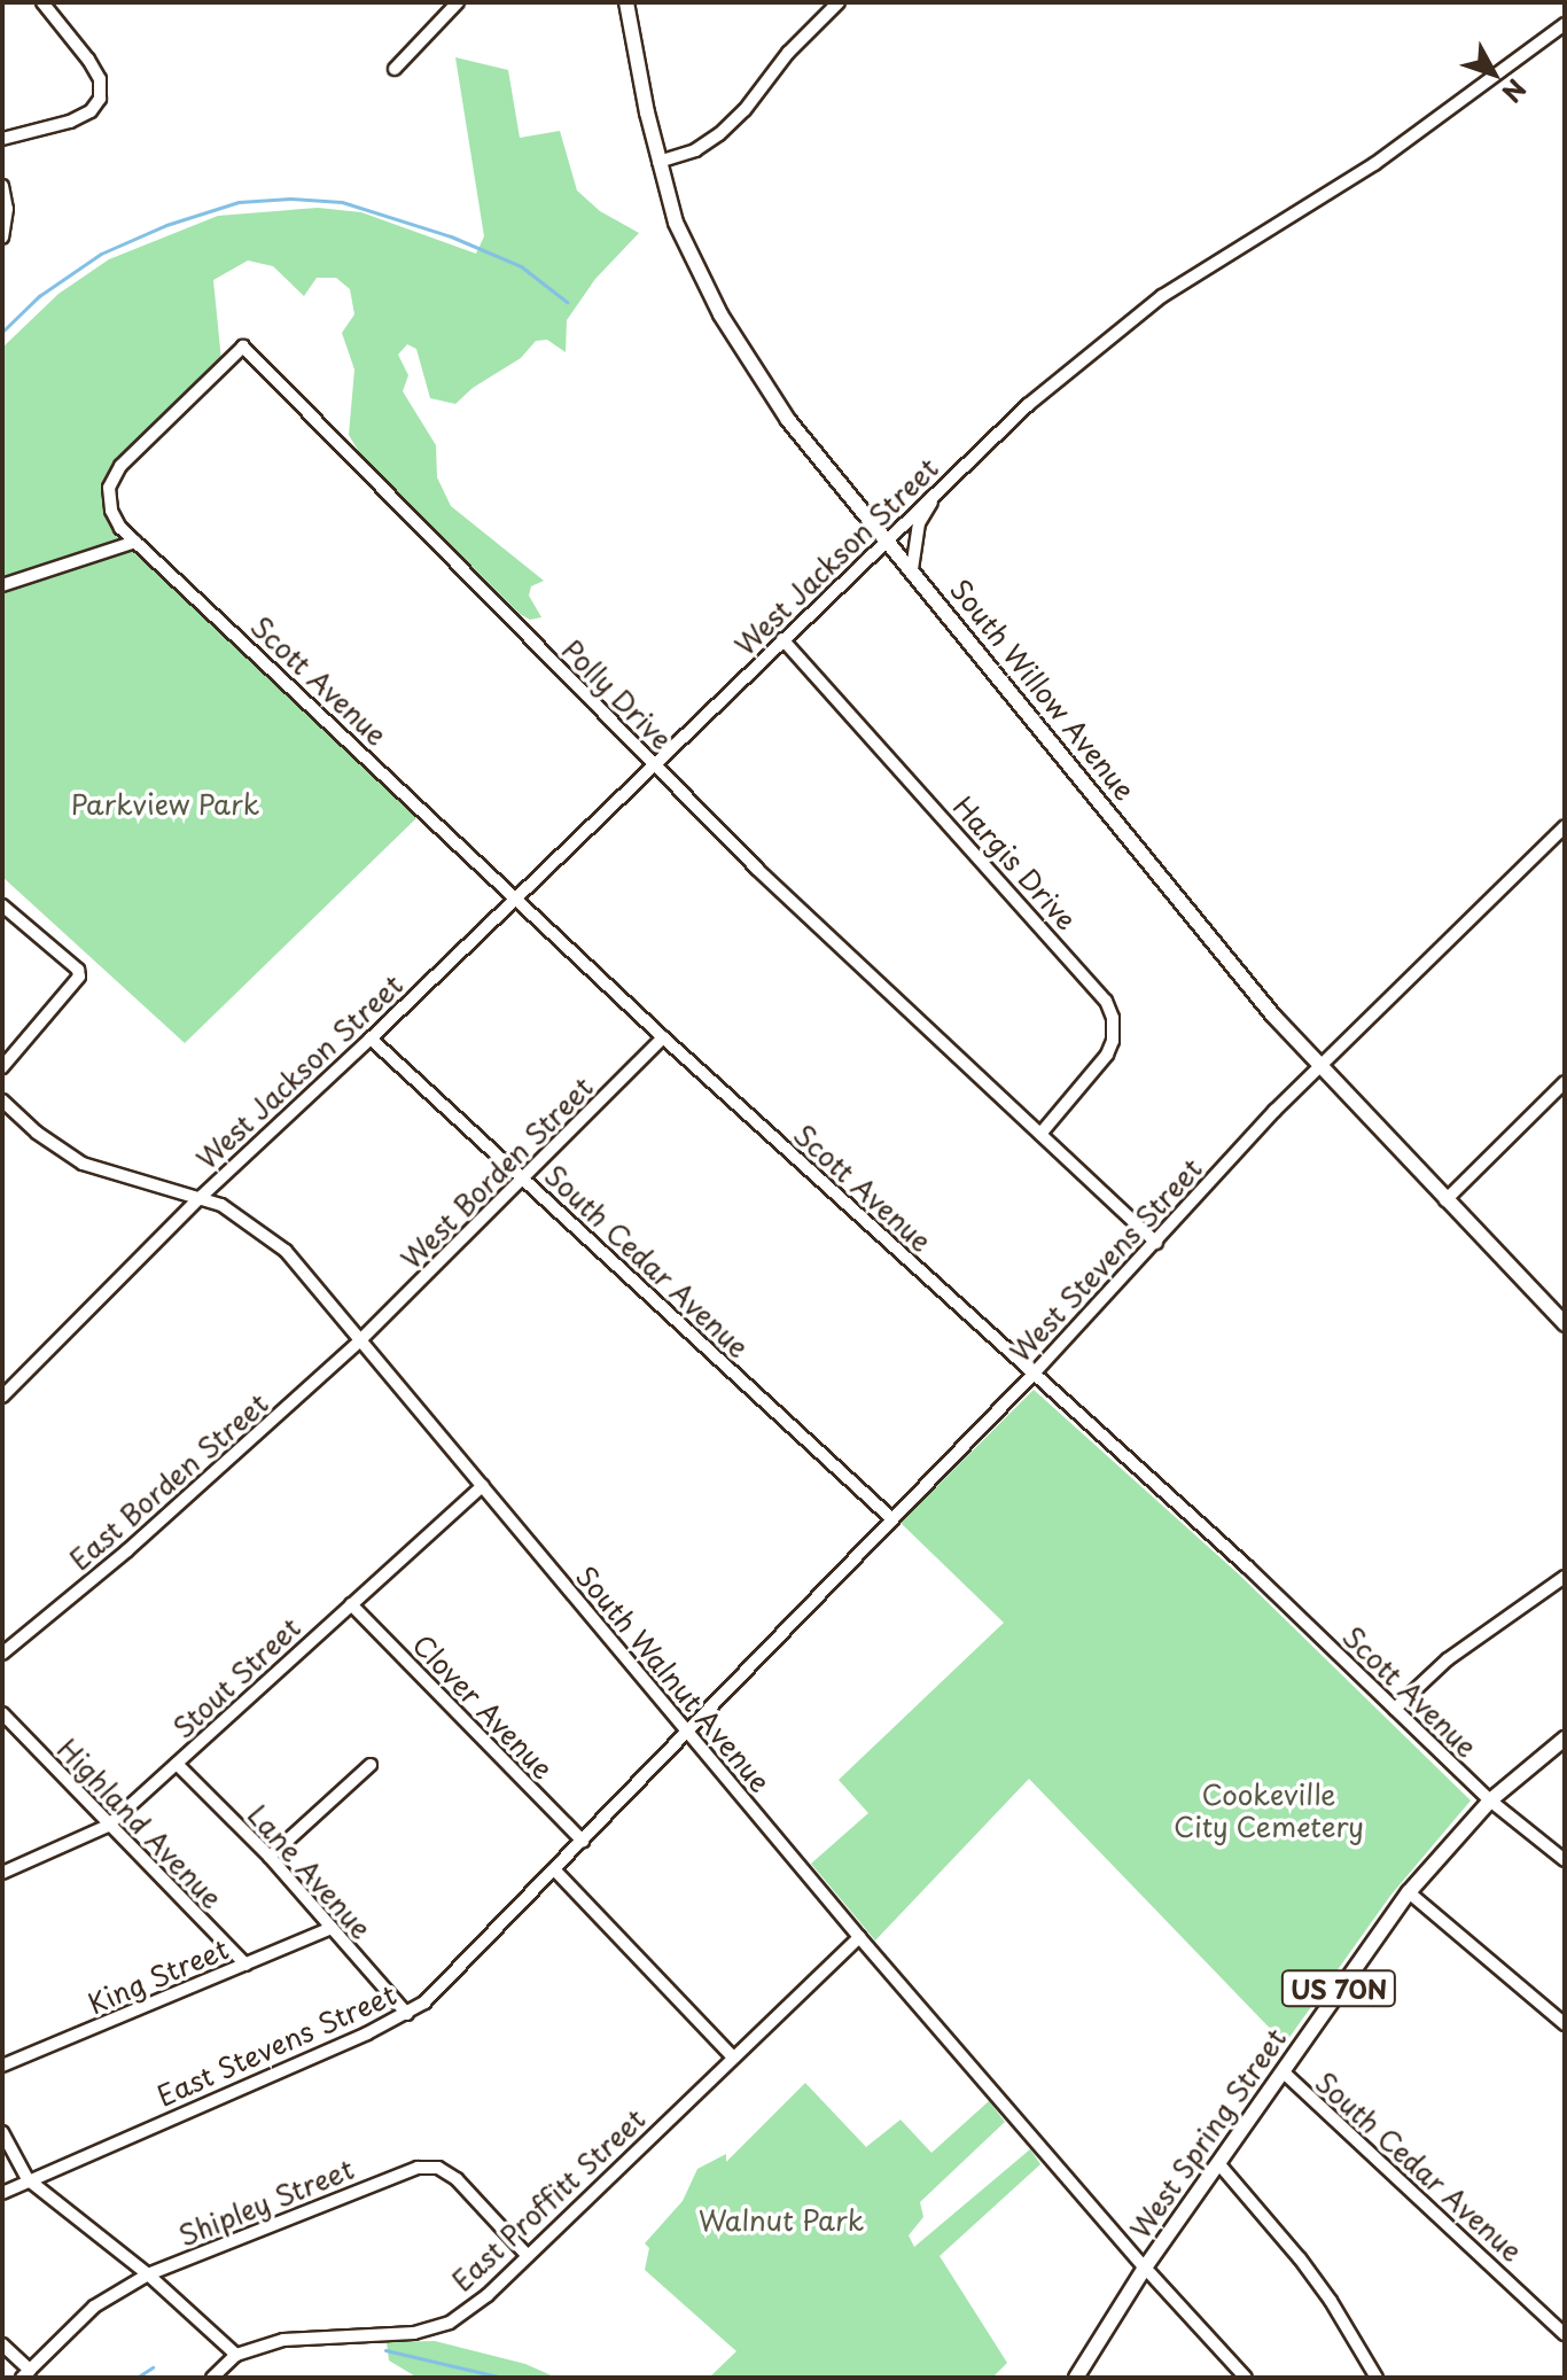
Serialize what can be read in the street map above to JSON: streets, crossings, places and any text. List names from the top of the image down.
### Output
{
  "streets": {
    "main road": ["South Willow Avenue", "US 70N", "West Spring Street"],
    "street": [
      "West Jackson Street",
      "Scott Avenue",
      "Polly Drive",
      "Hargis Drive",
      "West Borden Street",
      "West Stevens Street",
      "South Cedar Avenue",
      "East Borden Street",
      "Stout Street",
      "South Walnut Avenue",
      "Clover Avenue",
      "Highland Avenue",
      "Lane Avenue",
      "King Street",
      "East Stevens Street",
      "East Proffitt Street",
      "Shipley Street"
    ]
  },
  "crossings": [
    ["West Jackson Street", "Scott Avenue"],
    ["West Jackson Street", "South Willow Avenue"],
    ["West Jackson Street", "Polly Drive"],
    ["West Jackson Street", "Hargis Drive"],
    ["West Jackson Street", "South Cedar Avenue"],
    ["West Jackson Street", "South Walnut Avenue"],
    ["Scott Avenue", "Polly Drive"],
    ["Scott Avenue", "West Borden Street"],
    ["Scott Avenue", "West Stevens Street"],
    ["Scott Avenue", "West Spring Street"],
    ["South Willow Avenue", "West Stevens Street"],
    ["Polly Drive", "Hargis Drive"],
    ["Polly Drive", "West Stevens Street"],
    ["West Borden Street", "South Cedar Avenue"],
    ["West Borden Street", "East Borden Street"],
    ["West Borden Street", "South Walnut Avenue"],
    ["West Stevens Street", "South Cedar Avenue"],
    ["West Stevens Street", "South Walnut Avenue"],
    ["West Stevens Street", "East Stevens Street"],
    ["South Cedar Avenue", "West Spring Street"],
    ["East Borden Street", "South Walnut Avenue"],
    ["Stout Street", "South Walnut Avenue"],
    ["Stout Street", "Clover Avenue"],
    ["Stout Street", "Highland Avenue"],
    ["Stout Street", "Lane Avenue"],
    ["South Walnut Avenue", "US 70N"],
    ["South Walnut Avenue", "East Stevens Street"],
    ["South Walnut Avenue", "West Spring Street"],
    ["South Walnut Avenue", "East Proffitt Street"],
    ["Clover Avenue", "East Stevens Street"],
    ["Highland Avenue", "King Street"],
    ["Lane Avenue", "King Street"],
    ["Lane Avenue", "East Stevens Street"],
    ["US 70N", "West Spring Street"],
    ["East Proffitt Street", "Shipley Street"]
  ],
  "parks": ["Parkview Park", "Cookeville City Cemetery", "Walnut Park"],
  "north": "bottom right"
}
